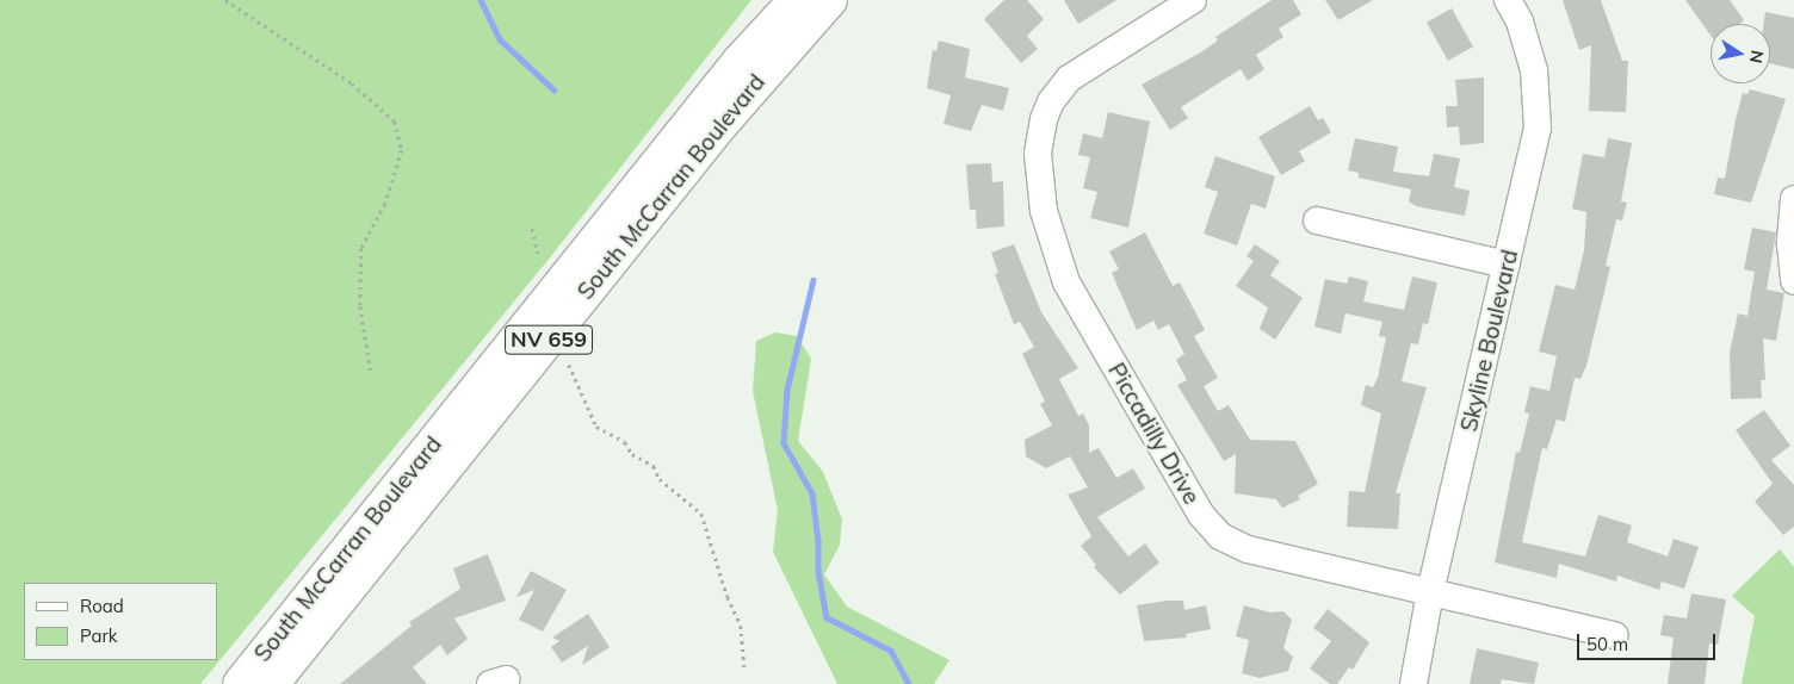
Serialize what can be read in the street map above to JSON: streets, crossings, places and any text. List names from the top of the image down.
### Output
{
  "streets": {
    "main road": ["South McCarran Boulevard", "NV 659"],
    "street": ["Skyline Boulevard", "Piccadilly Drive"]
  },
  "crossings": [
    ["Skyline Boulevard", "Piccadilly Drive"]
  ],
  "legend": ["Road", "Park"],
  "scale_bar": "50 m",
  "north": "right"
}
